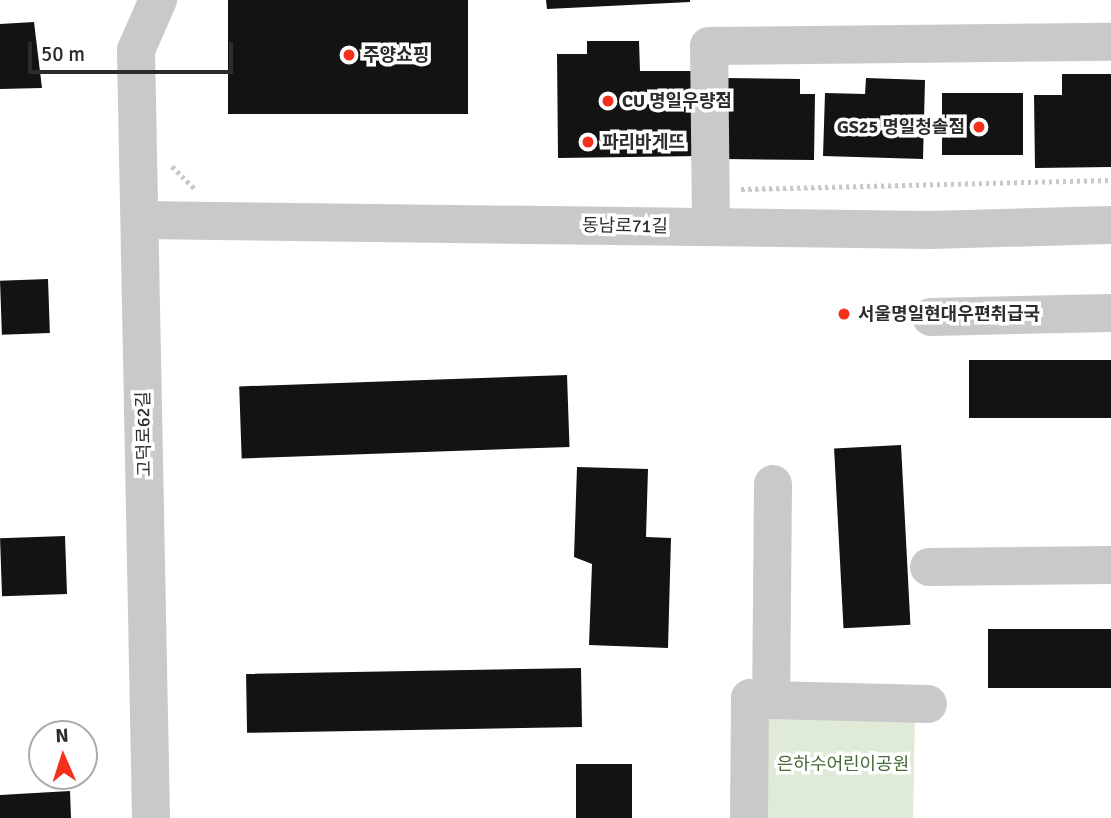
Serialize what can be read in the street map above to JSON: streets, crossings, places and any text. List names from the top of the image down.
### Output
{
  "streets": {
    "street": ["동남로71길", "고덕로62길"]
  },
  "crossings": [
    ["동남로71길", "고덕로62길"]
  ],
  "parks": ["은하수어린이공원"],
  "places": [
    "주양쇼핑",
    "CU 명일우량점",
    "GS25 명일청솔점",
    "파리바게뜨",
    "서울명일현대우편취급국"
  ],
  "scale_bar": "50 m",
  "north": "top"
}
